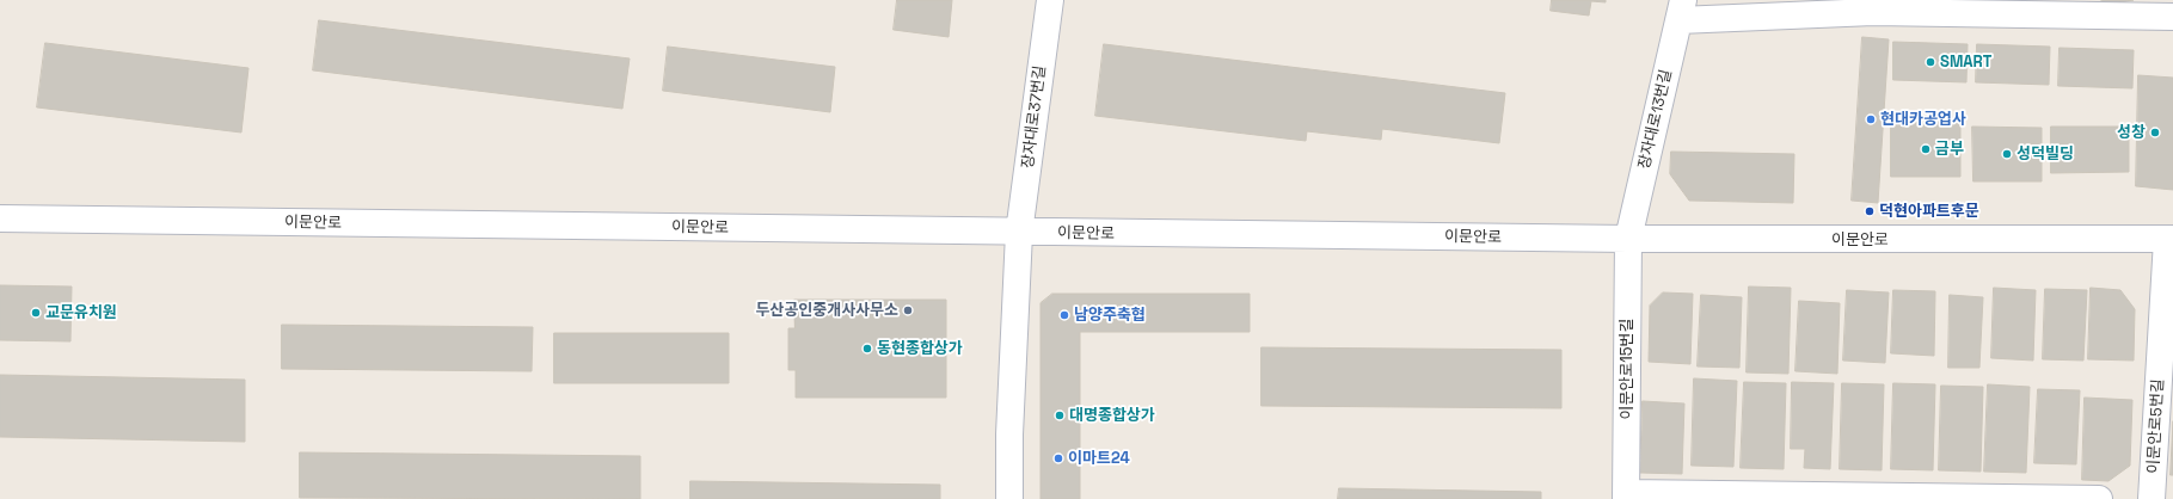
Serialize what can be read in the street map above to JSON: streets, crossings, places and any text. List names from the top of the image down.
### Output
{
  "streets": {
    "street": [
      "장자대로37번길",
      "장자대로13번길",
      "이문안로",
      "이문안로15번길",
      "이문안로5번길"
    ]
  },
  "crossings": [
    ["장자대로37번길", "이문안로"],
    ["장자대로13번길", "이문안로"],
    ["장자대로13번길", "이문안로15번길"],
    ["이문안로", "이문안로15번길"],
    ["이문안로", "이문안로5번길"]
  ],
  "places": [
    "SMART",
    "현대카공업사",
    "성창",
    "금부",
    "성덕빌딩",
    "덕현아파트후문",
    "두산공인중개사사무소",
    "교문유치원",
    "남양주축협",
    "동현종합상가",
    "대명종합상가",
    "이마트24"
  ]
}
